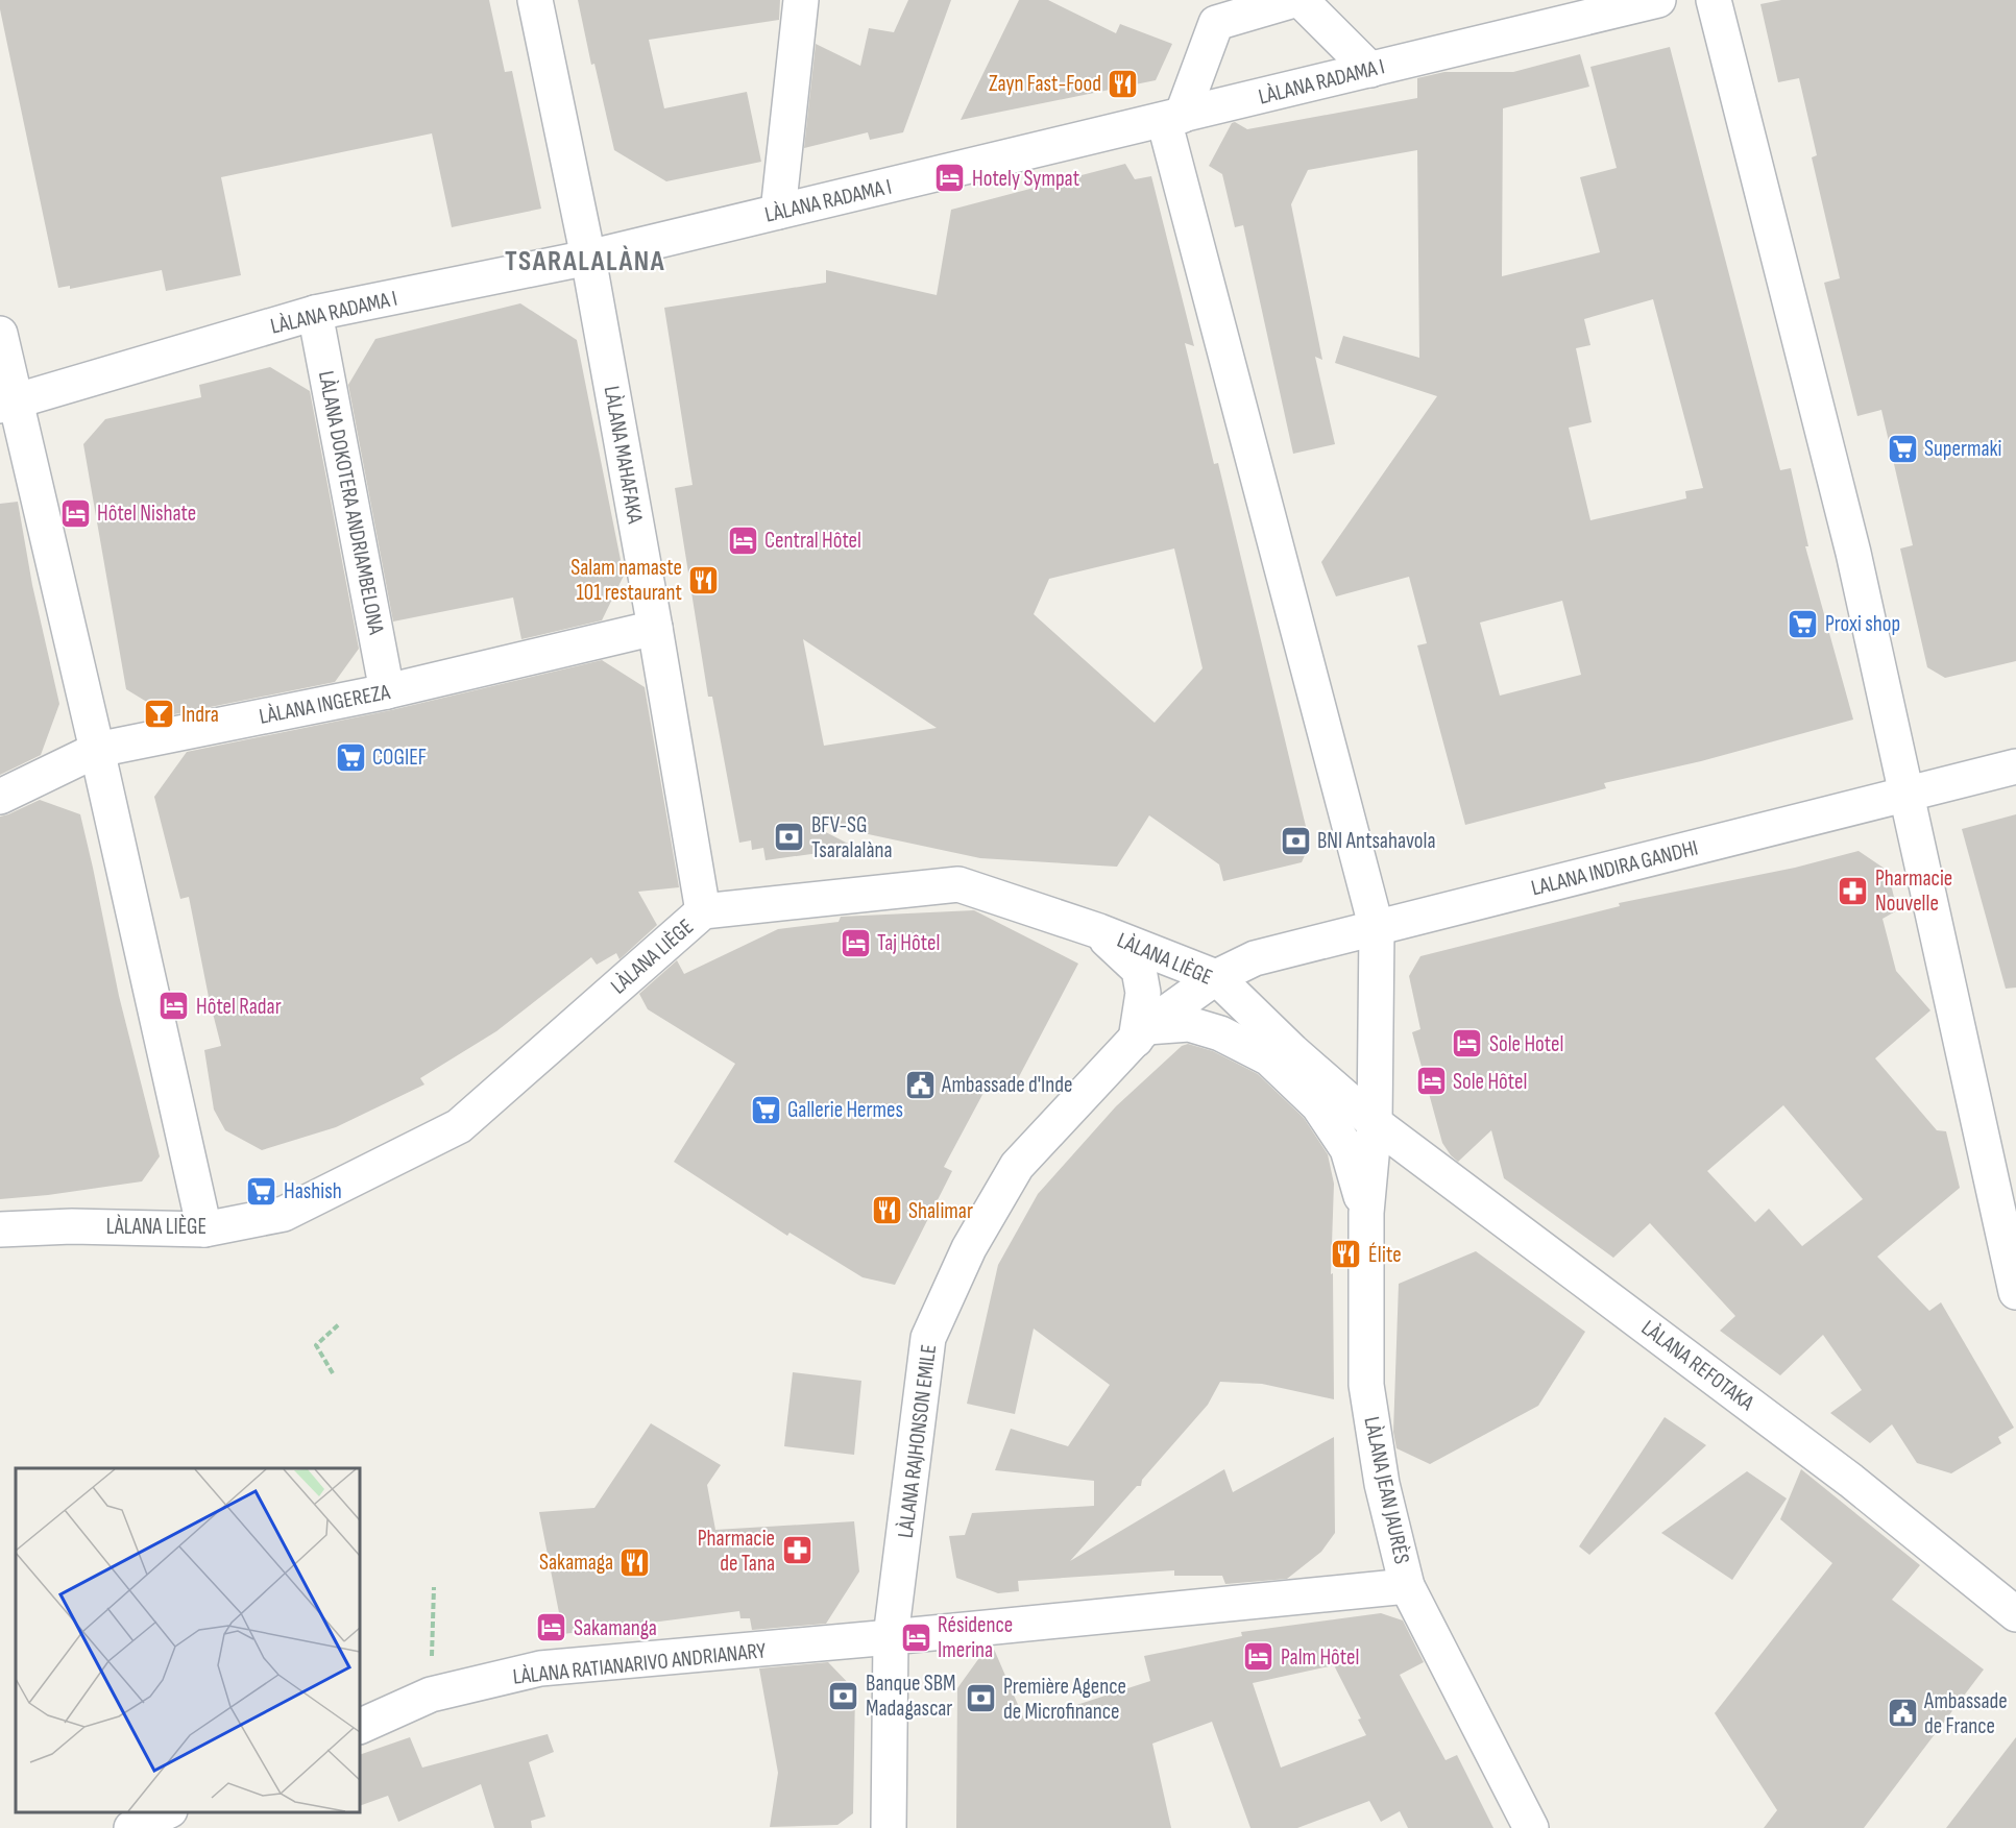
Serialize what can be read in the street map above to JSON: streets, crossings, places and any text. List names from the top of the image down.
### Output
{
  "streets": {
    "street": [
      "LÀLANA RADAMA I",
      "LÀLANA MAHAFAKA",
      "LÀLANA DOKOTERA ANDRIAMBELONA",
      "LÀLANA INGEREZA",
      "LALANA INDIRA GANDHI",
      "LÀLANA LIÈGE",
      "LÀLANA REFOTAKA",
      "LÀLANA RAJHONSON EMILE",
      "LÀLANA JEAN JAURÈS",
      "LÀLANA RATIANARIVO ANDRIANARY"
    ]
  },
  "crossings": [
    ["LÀLANA RADAMA I", "LÀLANA MAHAFAKA"],
    ["LÀLANA RADAMA I", "LÀLANA DOKOTERA ANDRIAMBELONA"],
    ["LÀLANA RADAMA I", "LÀLANA JEAN JAURÈS"],
    ["LÀLANA MAHAFAKA", "LÀLANA INGEREZA"],
    ["LÀLANA MAHAFAKA", "LÀLANA LIÈGE"],
    ["LÀLANA DOKOTERA ANDRIAMBELONA", "LÀLANA INGEREZA"],
    ["LALANA INDIRA GANDHI", "LÀLANA LIÈGE"],
    ["LALANA INDIRA GANDHI", "LÀLANA RAJHONSON EMILE"],
    ["LALANA INDIRA GANDHI", "LÀLANA JEAN JAURÈS"],
    ["LÀLANA LIÈGE", "LÀLANA REFOTAKA"],
    ["LÀLANA LIÈGE", "LÀLANA RAJHONSON EMILE"],
    ["LÀLANA LIÈGE", "LÀLANA JEAN JAURÈS"],
    ["LÀLANA REFOTAKA", "LÀLANA JEAN JAURÈS"],
    ["LÀLANA RAJHONSON EMILE", "LÀLANA RATIANARIVO ANDRIANARY"],
    ["LÀLANA JEAN JAURÈS", "LÀLANA RATIANARIVO ANDRIANARY"]
  ],
  "districts": ["TSARALALÀNA"],
  "places": {
    "restaurant": [
      "Zayn Fast-Food",
      "Salam namaste 101 restaurant",
      "Shalimar",
      "Élite",
      "Sakamaga"
    ],
    "hotel": [
      "Hotely Sympat",
      "Hôtel Nishate",
      "Central Hôtel",
      "Taj Hôtel",
      "Hôtel Radar",
      "Sole Hotel",
      "Sole Hôtel",
      "Sakamanga",
      "Résidence Imerina",
      "Palm Hôtel"
    ],
    "supermarket": [
      "Supermaki",
      "Proxi shop",
      "COGIEF",
      "Gallerie Hermes",
      "Hashish"
    ],
    "bar": ["Indra"],
    "bank": [
      "BFV-SG Tsaralalàna",
      "BNI Antsahavola",
      "Banque SBM Madagascar",
      "Première Agence de Microfinance"
    ],
    "pharmacy": ["Pharmacie Nouvelle", "Pharmacie de Tana"],
    "public building": ["Ambassade d'Inde", "Ambassade de France"]
  }
}
